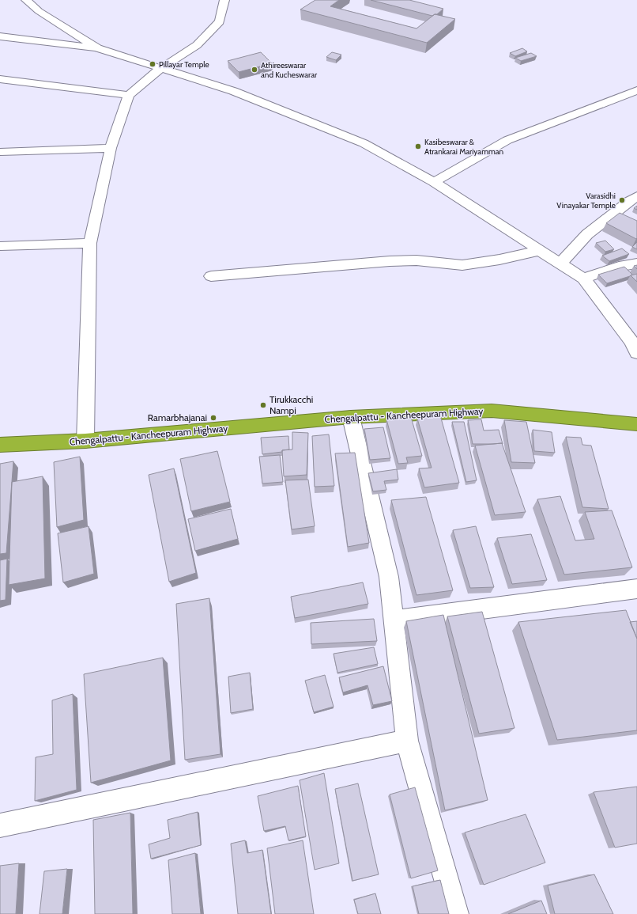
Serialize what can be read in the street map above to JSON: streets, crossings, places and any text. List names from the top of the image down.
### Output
{
  "streets": {
    "highway": ["Chengalpattu - Kancheepuram Highway"]
  },
  "places": [
    "Pillayar Temple",
    "Athireeswarar and Kucheswarar",
    "Kasibeswarar & Atrankarai Mariyamman",
    "Varasidhi Vinayakar Temple",
    "Tirukkacchi Nampi",
    "Ramarbhajanai"
  ]
}
